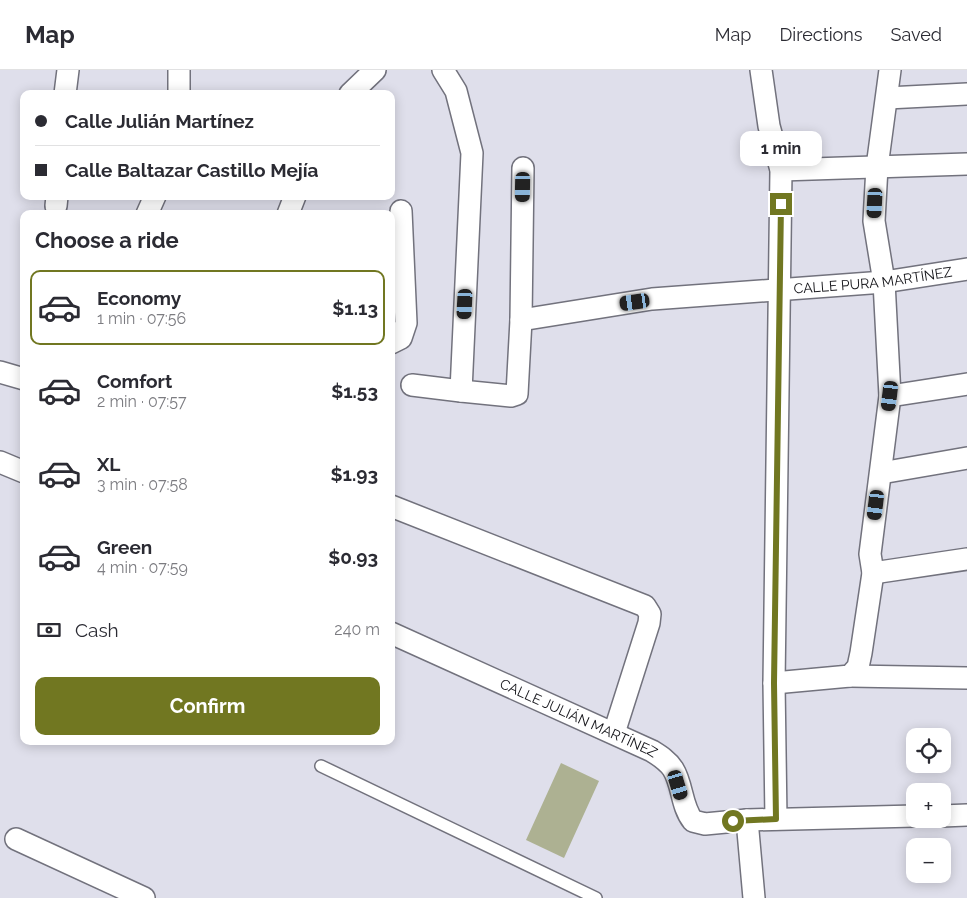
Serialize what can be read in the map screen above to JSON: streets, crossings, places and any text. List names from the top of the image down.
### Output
{
  "streets": {
    "street": ["CALLE PURA MARTÍNEZ", "CALLE JULIÁN MARTÍNEZ"]
  },
  "page": {
    "header": "Map",
    "nav": ["Map", "Directions", "Saved"],
    "banner": ["Calle Julián Martínez", "Calle Baltazar Castillo Mejía"],
    "bubble": "1 min",
    "heading": "Choose a ride",
    "list": [
      {
        "name": "Economy",
        "note": "1 min · 07:56",
        "value": "$1.13"
      },
      {
        "name": "Comfort",
        "note": "2 min · 07:57",
        "value": "$1.53"
      },
      {
        "name": "XL",
        "note": "3 min · 07:58",
        "value": "$1.93"
      },
      {
        "name": "Green",
        "note": "4 min · 07:59",
        "value": "$0.93"
      }
    ],
    "pay": ["Cash", "240 m"],
    "buttons": "Confirm",
    "map_buttons": ["+", "−"]
  }
}
